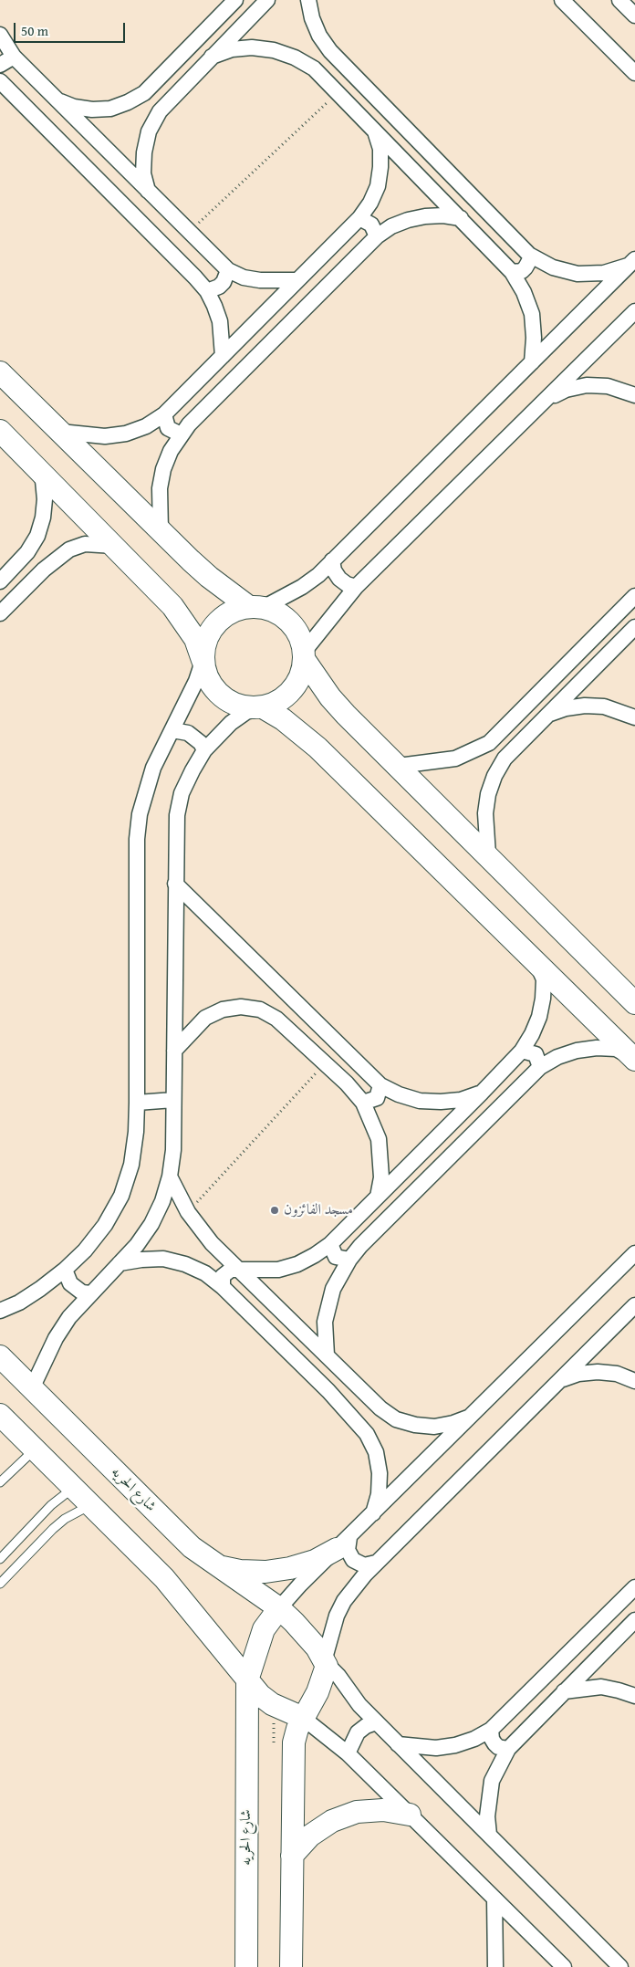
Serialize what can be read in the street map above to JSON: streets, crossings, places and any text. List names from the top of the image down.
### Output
{
  "streets": {
    "street": ["شارع الحريه"]
  },
  "places": ["مسجد الفائزون"],
  "scale_bar": "50 m"
}
